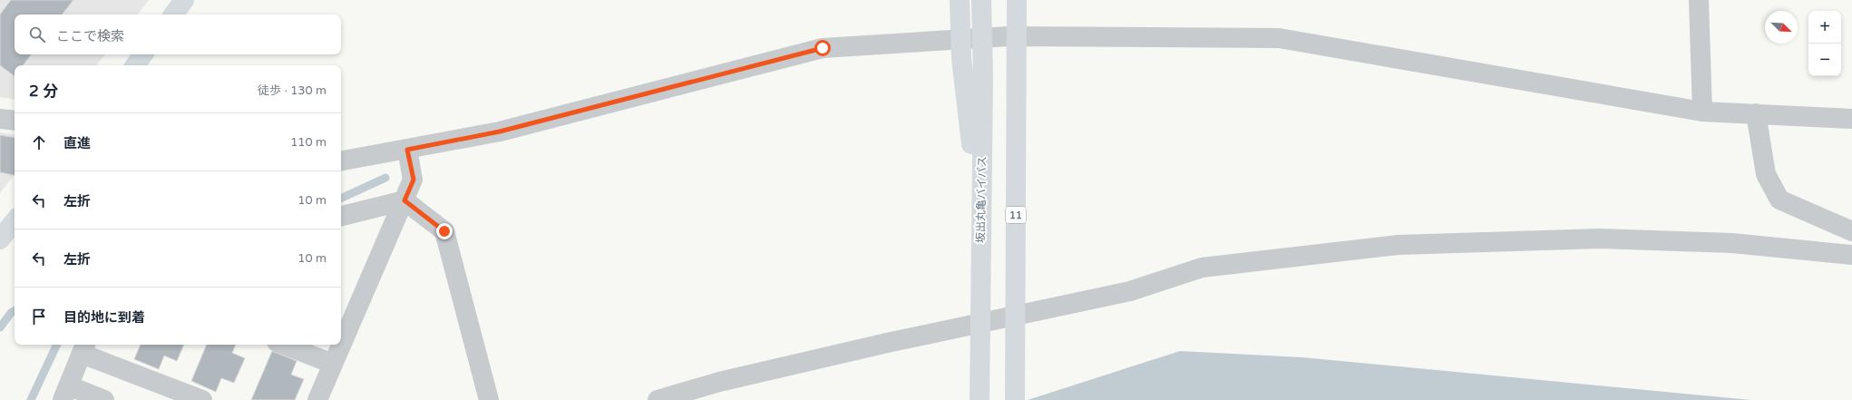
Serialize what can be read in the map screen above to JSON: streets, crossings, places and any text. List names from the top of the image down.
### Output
{
  "streets": {
    "main road": ["坂出丸亀バイパス", "11"]
  },
  "north": "bottom right",
  "page": {
    "map_buttons": ["+", "−"],
    "search": "ここで検索",
    "heading": ["2 分", "徒歩 · 130 m"],
    "list": [
      ["直進", "110 m"],
      ["左折", "10 m"],
      ["左折", "10 m"],
      "目的地に到着"
    ]
  }
}
